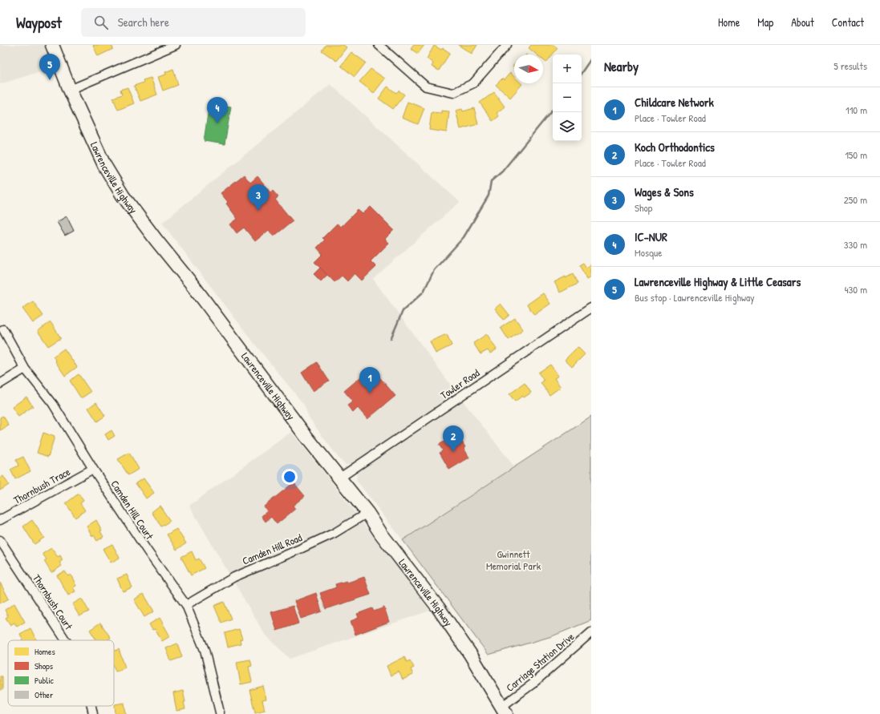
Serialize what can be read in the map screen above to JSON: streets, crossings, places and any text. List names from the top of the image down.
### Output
{
  "streets": {
    "main road": ["Lawrenceville Highway"],
    "street": [
      "Towler Road",
      "Thornbush Trace",
      "Camden Hill Court",
      "Camden Hill Road",
      "Thornbush Court",
      "Carriage Station Drive"
    ]
  },
  "crossings": [
    ["Lawrenceville Highway", "Towler Road"],
    ["Lawrenceville Highway", "Camden Hill Road"],
    ["Lawrenceville Highway", "Carriage Station Drive"],
    ["Thornbush Trace", "Camden Hill Court"],
    ["Camden Hill Court", "Camden Hill Road"]
  ],
  "parks": ["Gwinnett Memorial Park"],
  "legend": [
    "Homes",
    "Shops",
    "Public",
    "Other"
  ],
  "north": "right",
  "page": {
    "header": "Waypost",
    "search": "Search here",
    "nav": [
      "Home",
      "Map",
      "About",
      "Contact"
    ],
    "heading": ["Nearby", "5 results"],
    "pins": [
      "5",
      "4",
      "3",
      "1",
      "2"
    ],
    "map_buttons": ["+", "−"],
    "list": [
      {
        "mark": "1",
        "name": "Childcare Network",
        "note": "Place · Towler Road",
        "value": "110 m"
      },
      {
        "mark": "2",
        "name": "Koch Orthodontics",
        "note": "Place · Towler Road",
        "value": "150 m"
      },
      {
        "mark": "3",
        "name": "Wages & Sons",
        "note": "Shop",
        "value": "250 m"
      },
      {
        "mark": "4",
        "name": "IC-NUR",
        "note": "Mosque",
        "value": "330 m"
      },
      {
        "mark": "5",
        "name": "Lawrenceville Highway & Little Ceasars",
        "note": "Bus stop · Lawrenceville Highway",
        "value": "430 m"
      }
    ]
  }
}
